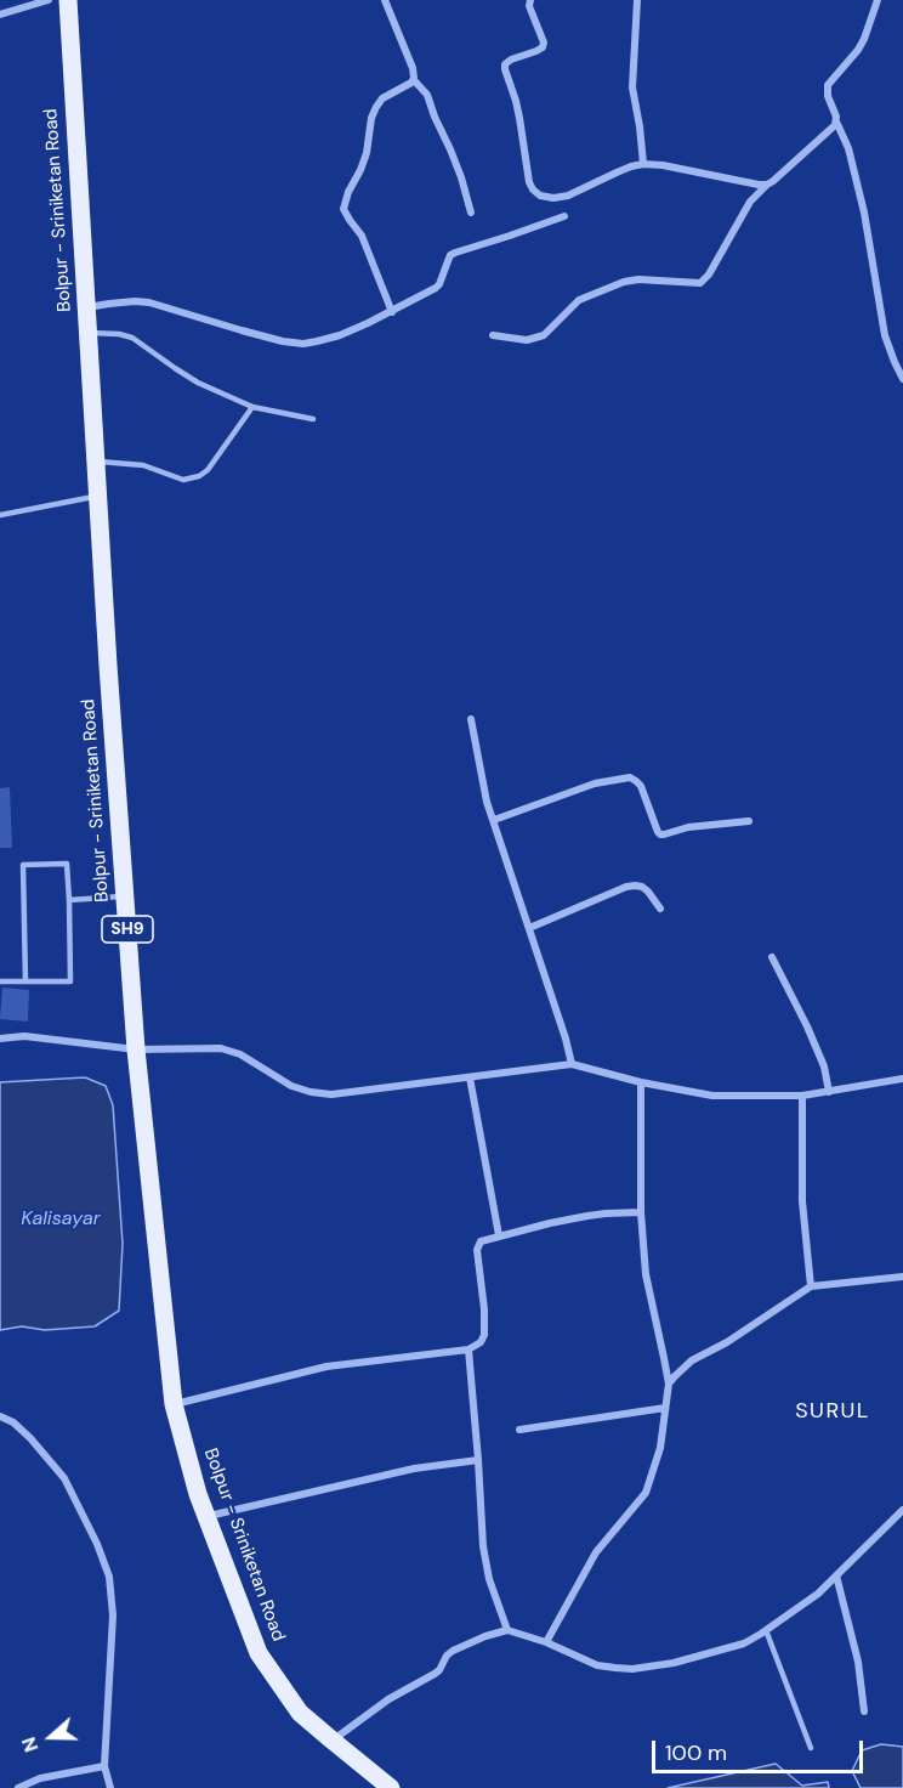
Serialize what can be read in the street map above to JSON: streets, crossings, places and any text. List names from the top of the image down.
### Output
{
  "streets": {
    "main road": ["Bolpur - Sriniketan Road", "SH9"]
  },
  "districts": ["SURUL"],
  "water": ["Kalisayar"],
  "scale_bar": "100 m",
  "north": "left"
}
